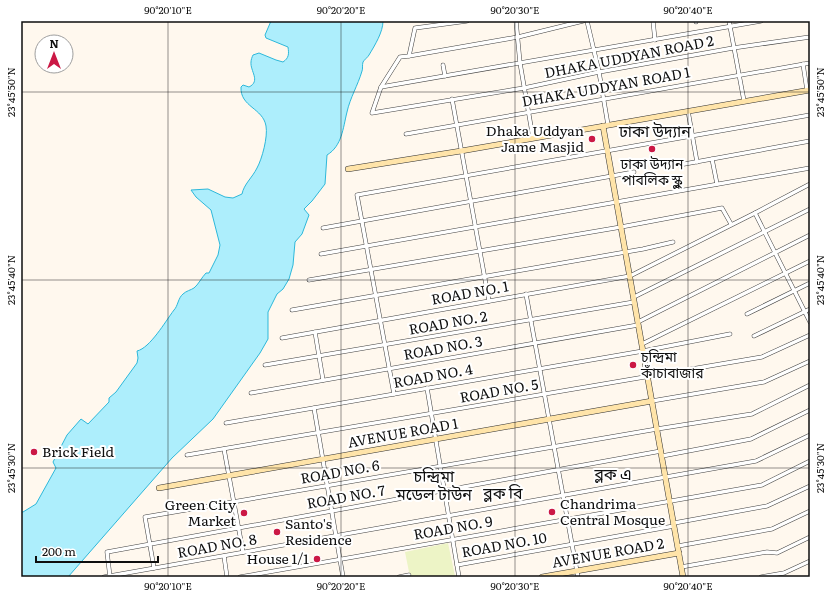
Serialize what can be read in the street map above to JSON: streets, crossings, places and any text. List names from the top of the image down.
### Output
{
  "streets": {
    "street": [
      "DHAKA UDDYAN ROAD 2",
      "DHAKA UDDYAN ROAD 1",
      "ROAD NO. 1",
      "ROAD NO. 2",
      "ROAD NO. 3",
      "ROAD NO. 4",
      "ROAD NO. 5",
      "AVENUE ROAD 1",
      "ROAD NO. 6",
      "ROAD NO. 7",
      "ROAD NO. 9",
      "ROAD NO. 10",
      "ROAD NO. 8",
      "AVENUE ROAD 2"
    ]
  },
  "crossings": [
    ["ROAD NO. 6", "ROAD NO. 7"],
    ["ROAD NO. 7", "ROAD NO. 8"]
  ],
  "districts": [
    "ঢাকা উদ্যান",
    "ব্লক এ",
    "চন্দ্রিমা মডেল টাউন",
    "ব্লক বি"
  ],
  "places": [
    "Dhaka Uddyan Jame Masjid",
    "ঢাকা উদ্যান পাবলিক স্কুল",
    "চন্দ্রিমা কাঁচাবাজার",
    "Brick Field",
    "Chandrima Central Mosque",
    "Green City Market",
    "Santo's Residence",
    "House 1/1"
  ],
  "scale_bar": "200 m",
  "north": "top",
  "coordinates": [
    "90°20'10\"E",
    "90°20'20\"E",
    "90°20'30\"E",
    "90°20'40\"E",
    "23°45'50\"N",
    "23°45'40\"N",
    "23°45'30\"N"
  ]
}
